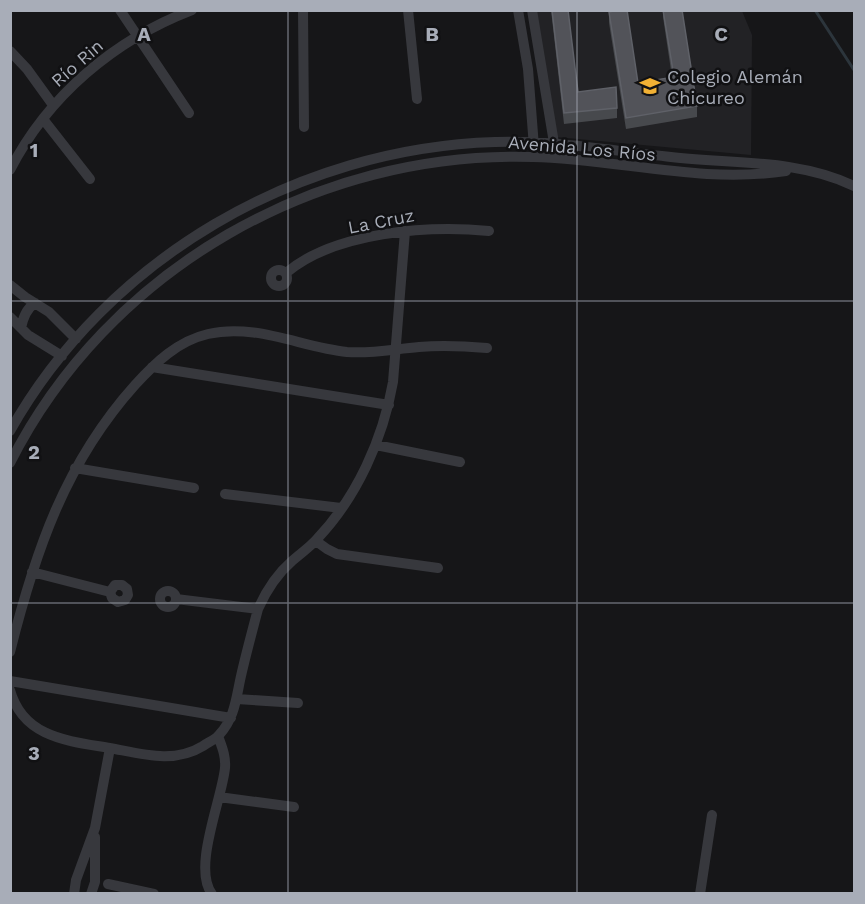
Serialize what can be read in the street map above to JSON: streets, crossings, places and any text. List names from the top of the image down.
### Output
{
  "streets": {
    "street": ["Río Rin", "Avenida Los Ríos", "La Cruz"]
  },
  "places": {
    "school or university": ["Colegio Alemán Chicureo"]
  },
  "grid": {
    "columns": ["A", "B", "C"],
    "rows": ["1", "2", "3"]
  }
}
